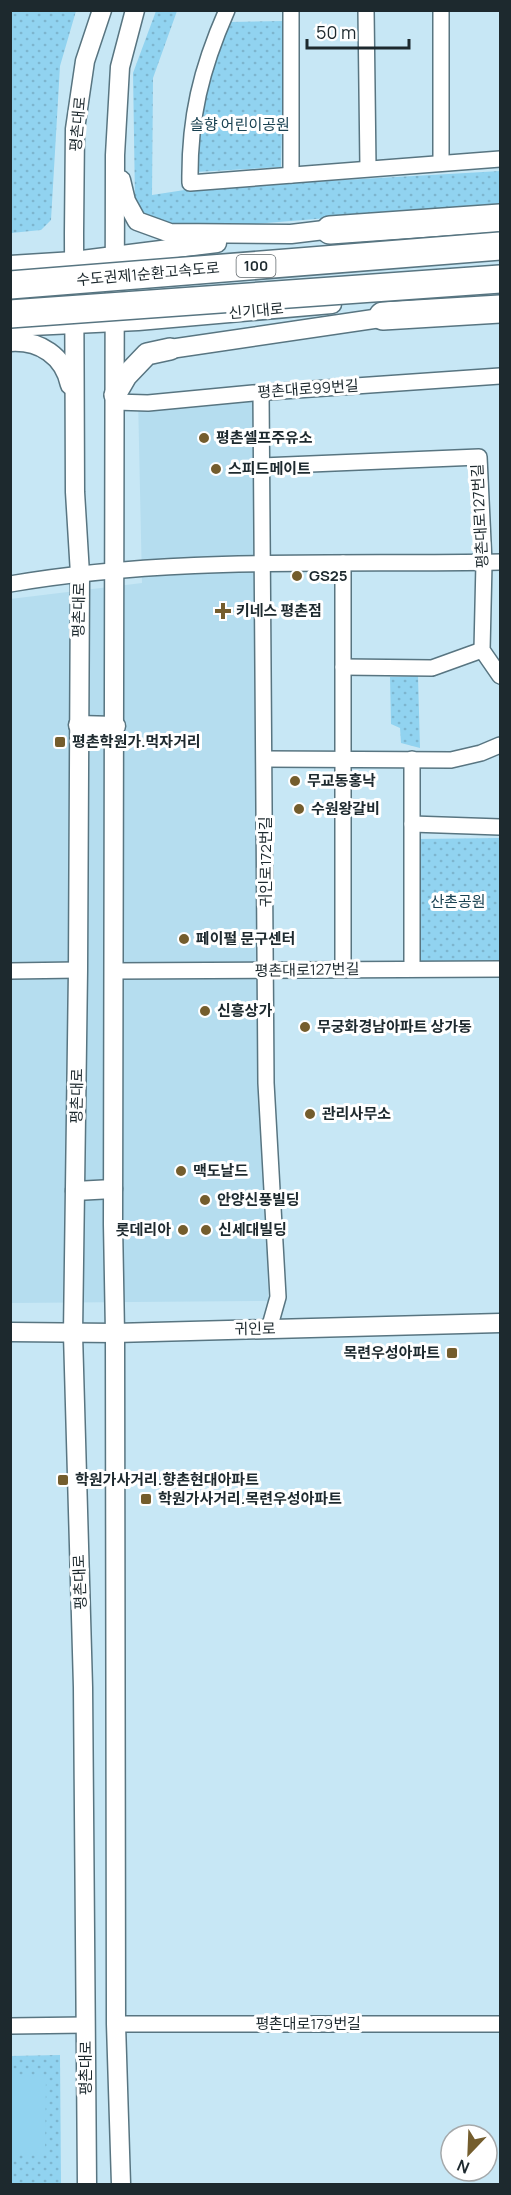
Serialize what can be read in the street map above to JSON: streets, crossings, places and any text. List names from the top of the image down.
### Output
{
  "streets": {
    "highway": ["100", "수도권제1순환고속도로"],
    "street": [
      "평촌대로",
      "신기대로",
      "평촌대로99번길",
      "평촌대로127번길",
      "귀인로172번길",
      "귀인로",
      "평촌대로179번길"
    ]
  },
  "crossings": [
    ["평촌대로", "신기대로"],
    ["평촌대로", "평촌대로99번길"],
    ["평촌대로", "평촌대로127번길"],
    ["평촌대로", "귀인로"],
    ["평촌대로", "평촌대로179번길"],
    ["평촌대로99번길", "귀인로172번길"],
    ["평촌대로127번길", "귀인로172번길"],
    ["귀인로172번길", "귀인로"]
  ],
  "parks": ["솔향 어린이공원", "산촌공원"],
  "places": {
    "other": [
      "평촌셀프주유소",
      "스피드메이트",
      "GS25",
      "무교동홍낙",
      "수원왕갈비",
      "페이펄 문구센터",
      "신흥상가",
      "무궁화경남아파트 상가동",
      "관리사무소",
      "맥도날드",
      "안양신풍빌딩",
      "롯데리아",
      "신세대빌딩"
    ],
    "health": ["키네스 평촌점"],
    "transit": [
      "평촌학원가.먹자거리",
      "목련우성아파트",
      "학원가사거리.향촌현대아파트",
      "학원가사거리.목련우성아파트"
    ]
  },
  "scale_bar": "50 m",
  "north": "bottom left"
}
